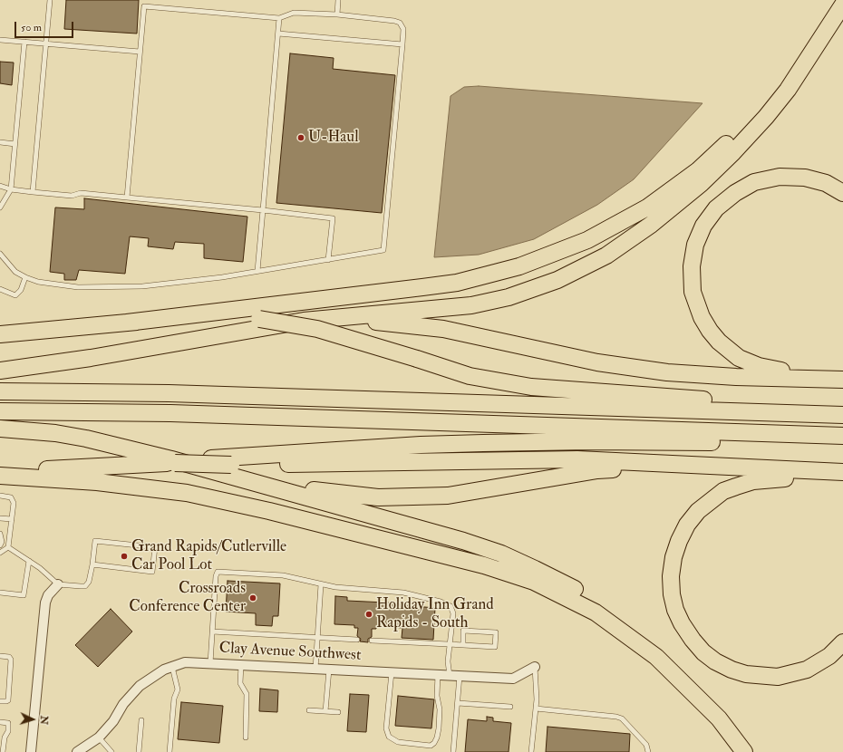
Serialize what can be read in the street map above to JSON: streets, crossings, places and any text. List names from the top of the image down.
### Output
{
  "streets": {
    "street": ["Clay Avenue Southwest"]
  },
  "places": [
    "U-Haul",
    "Grand Rapids/Cutlerville Car Pool Lot",
    "Crossroads Conference Center",
    "Holiday Inn Grand Rapids - South"
  ],
  "scale_bar": "50 m",
  "north": "right"
}
